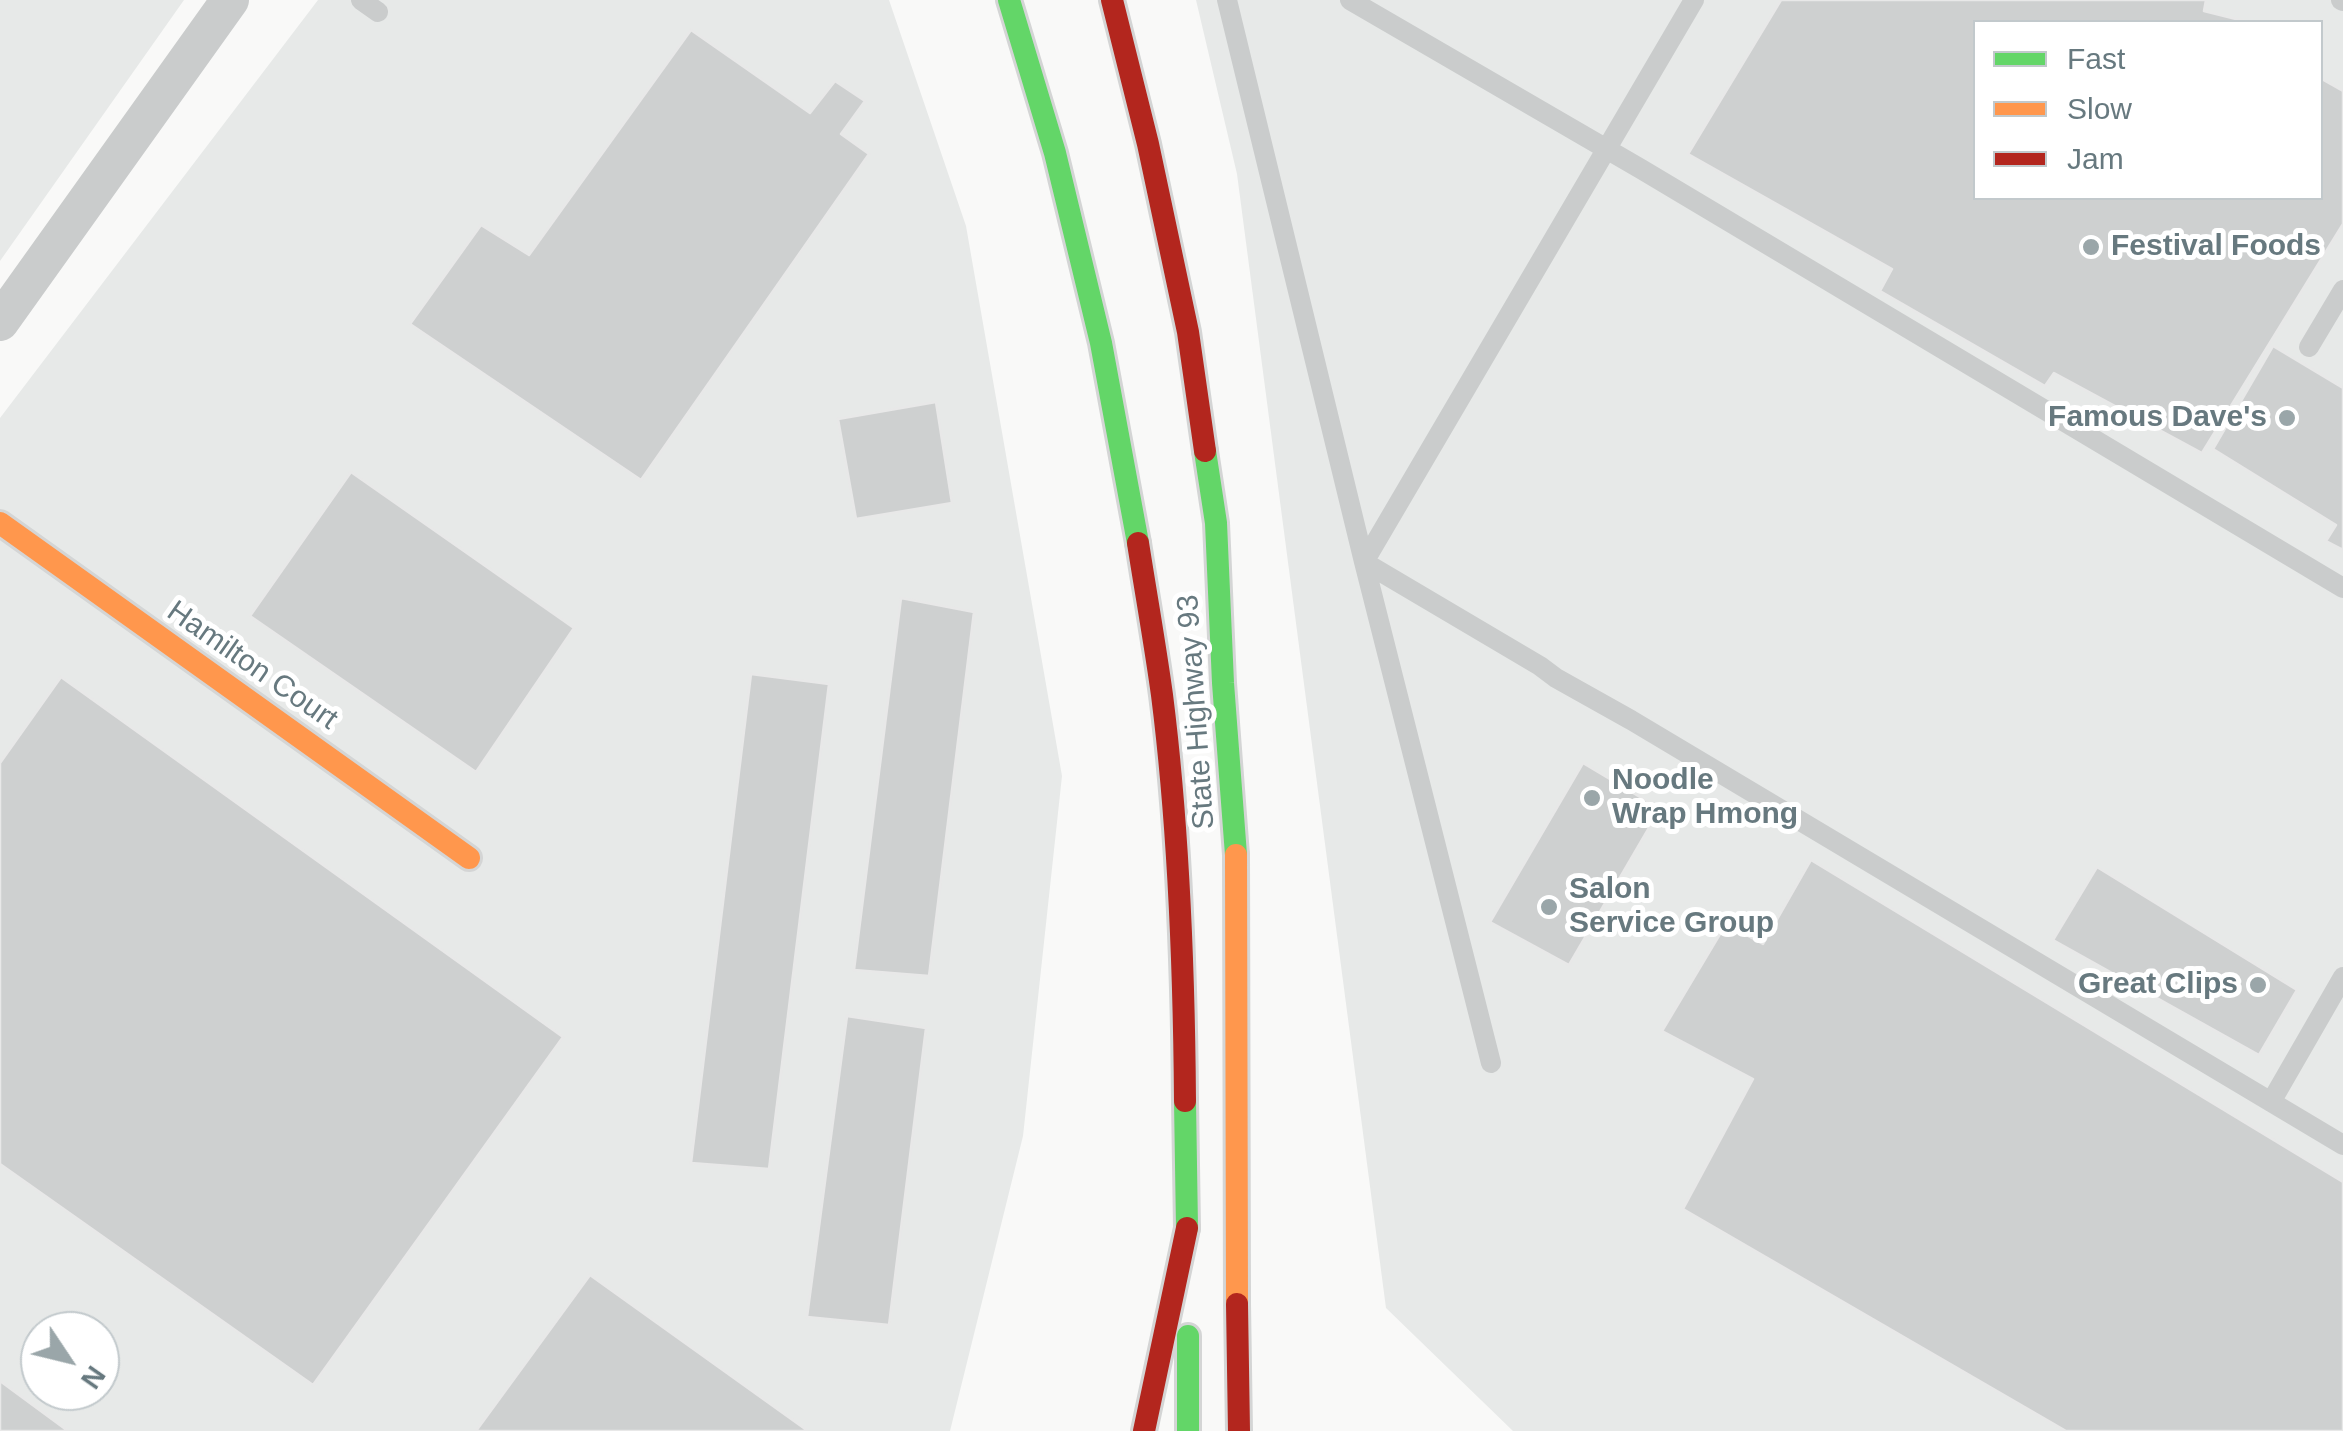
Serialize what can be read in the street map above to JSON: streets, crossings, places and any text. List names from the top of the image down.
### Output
{
  "streets": {
    "main road": ["Hamilton Court", "State Highway 93"]
  },
  "places": [
    "Festival Foods",
    "Famous Dave's",
    "Noodle Wrap Hmong",
    "Salon Service Group",
    "Great Clips"
  ],
  "legend": ["Fast", "Slow", "Jam"],
  "north": "bottom right"
}
